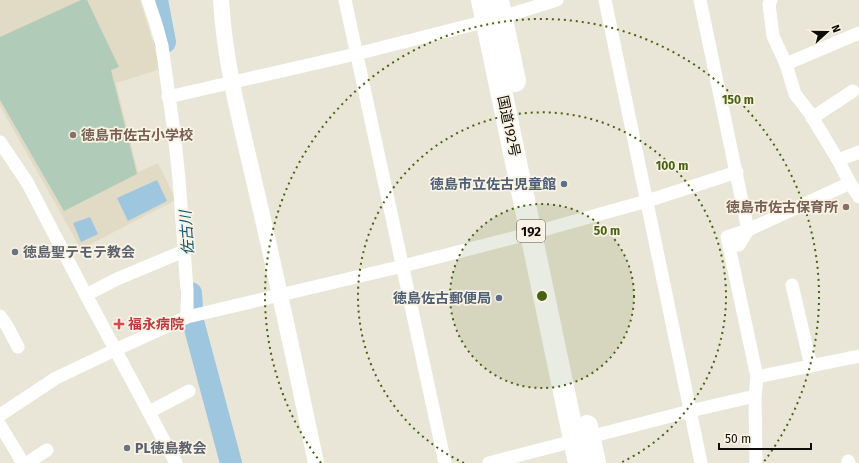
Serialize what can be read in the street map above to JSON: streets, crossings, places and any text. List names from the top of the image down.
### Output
{
  "streets": {
    "highway": ["国道192号", "192"]
  },
  "water": ["佐古川"],
  "places": {
    "other": [
      "徳島市佐古小学校",
      "徳島市立佐古児童館",
      "徳島市佐古保育所",
      "徳島聖テモテ教会",
      "徳島佐古郵便局",
      "PL徳島教会"
    ],
    "health": ["福永病院"]
  },
  "scale_bar": "50 m",
  "north": "right",
  "rings": ["150 m", "100 m", "50 m"]
}
